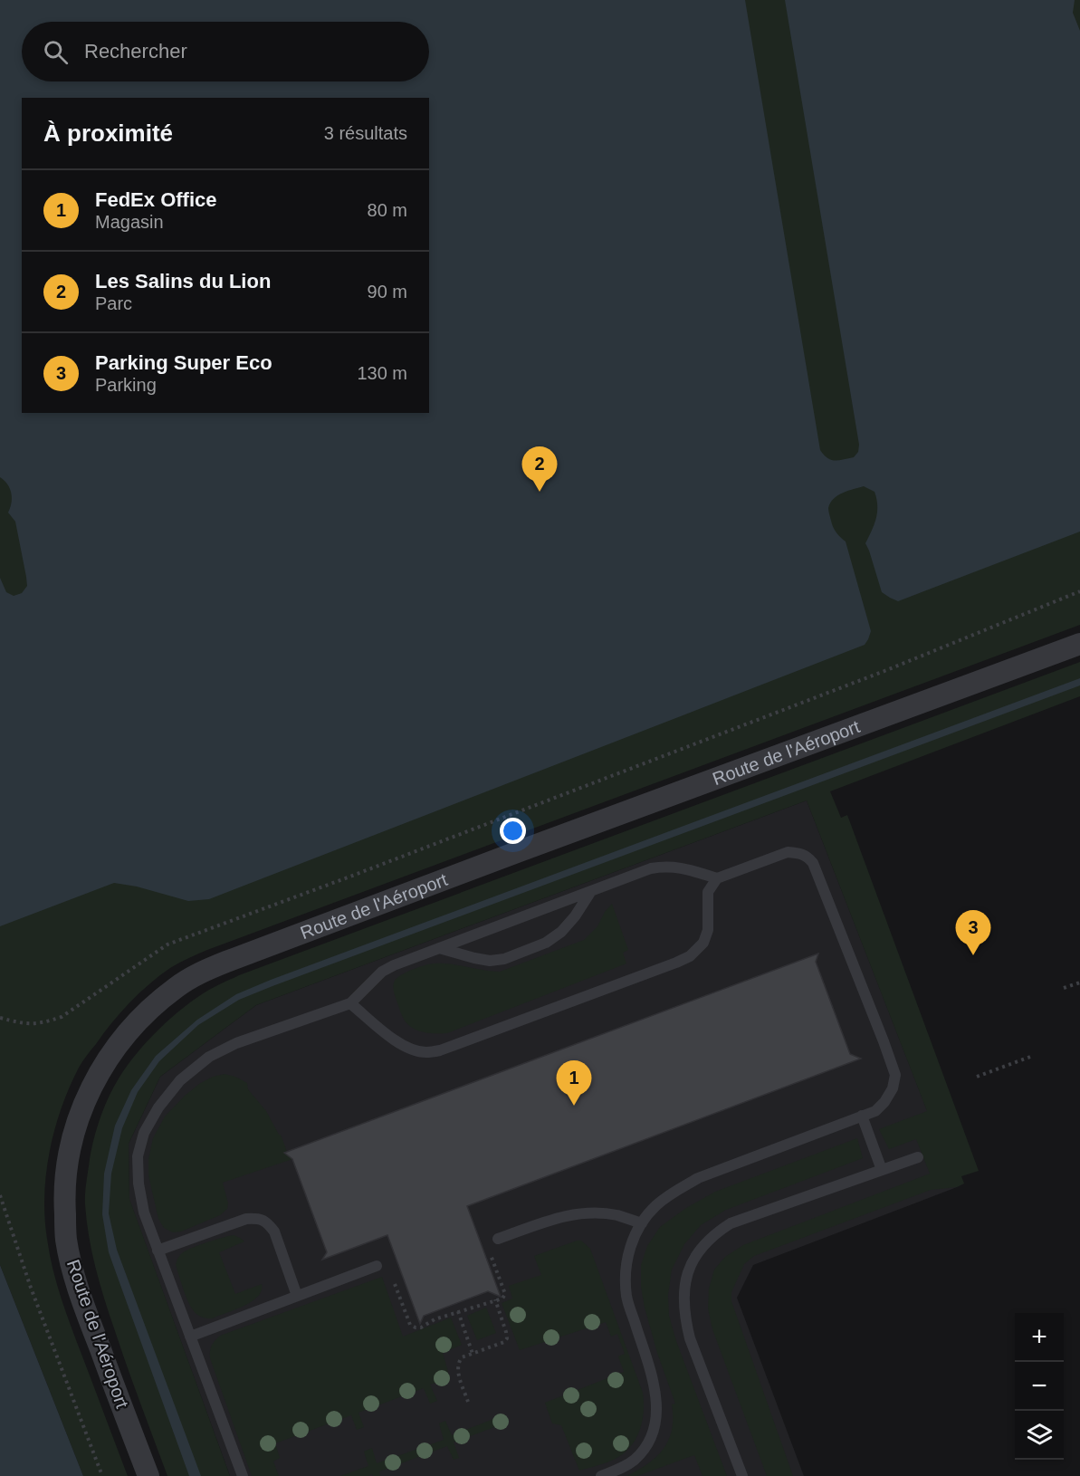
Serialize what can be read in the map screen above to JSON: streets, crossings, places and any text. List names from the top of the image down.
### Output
{
  "streets": {
    "street": ["Route de l'Aéroport"]
  },
  "page": {
    "search": "Rechercher",
    "heading": ["À proximité", "3 résultats"],
    "list": [
      {
        "mark": "1",
        "name": "FedEx Office",
        "note": "Magasin",
        "value": "80 m"
      },
      {
        "mark": "2",
        "name": "Les Salins du Lion",
        "note": "Parc",
        "value": "90 m"
      },
      {
        "mark": "3",
        "name": "Parking Super Eco",
        "note": "Parking",
        "value": "130 m"
      }
    ],
    "pins": ["2", "3", "1"],
    "map_buttons": ["+", "−"]
  }
}
